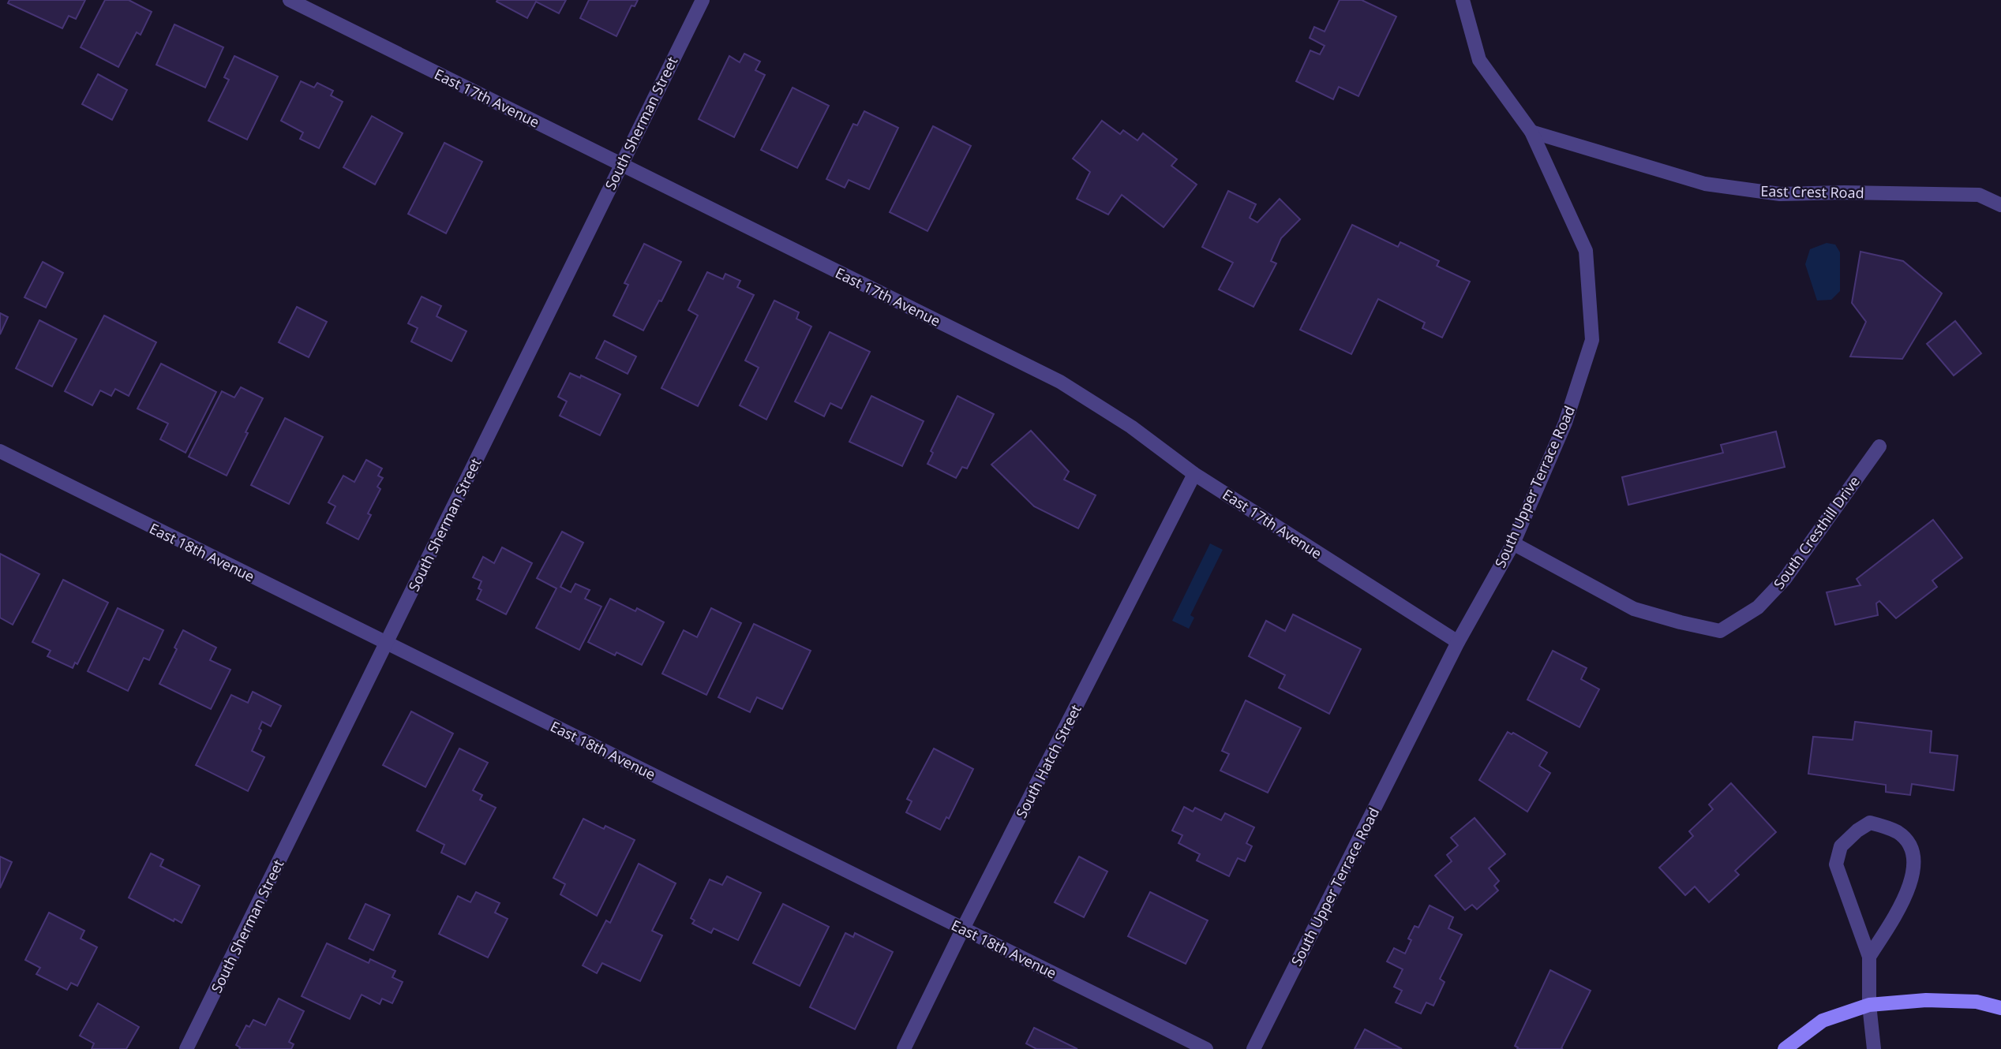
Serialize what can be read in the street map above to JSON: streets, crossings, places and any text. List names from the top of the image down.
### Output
{
  "streets": {
    "street": [
      "East 17th Avenue",
      "South Sherman Street",
      "East Crest Road",
      "South Upper Terrace Road",
      "South Cresthill Drive",
      "East 18th Avenue",
      "South Hatch Street"
    ]
  },
  "crossings": [
    ["East 17th Avenue", "South Sherman Street"],
    ["East 17th Avenue", "South Upper Terrace Road"],
    ["East 17th Avenue", "South Hatch Street"],
    ["South Sherman Street", "East 18th Avenue"],
    ["East Crest Road", "South Upper Terrace Road"],
    ["South Upper Terrace Road", "South Cresthill Drive"],
    ["East 18th Avenue", "South Hatch Street"]
  ]
}
